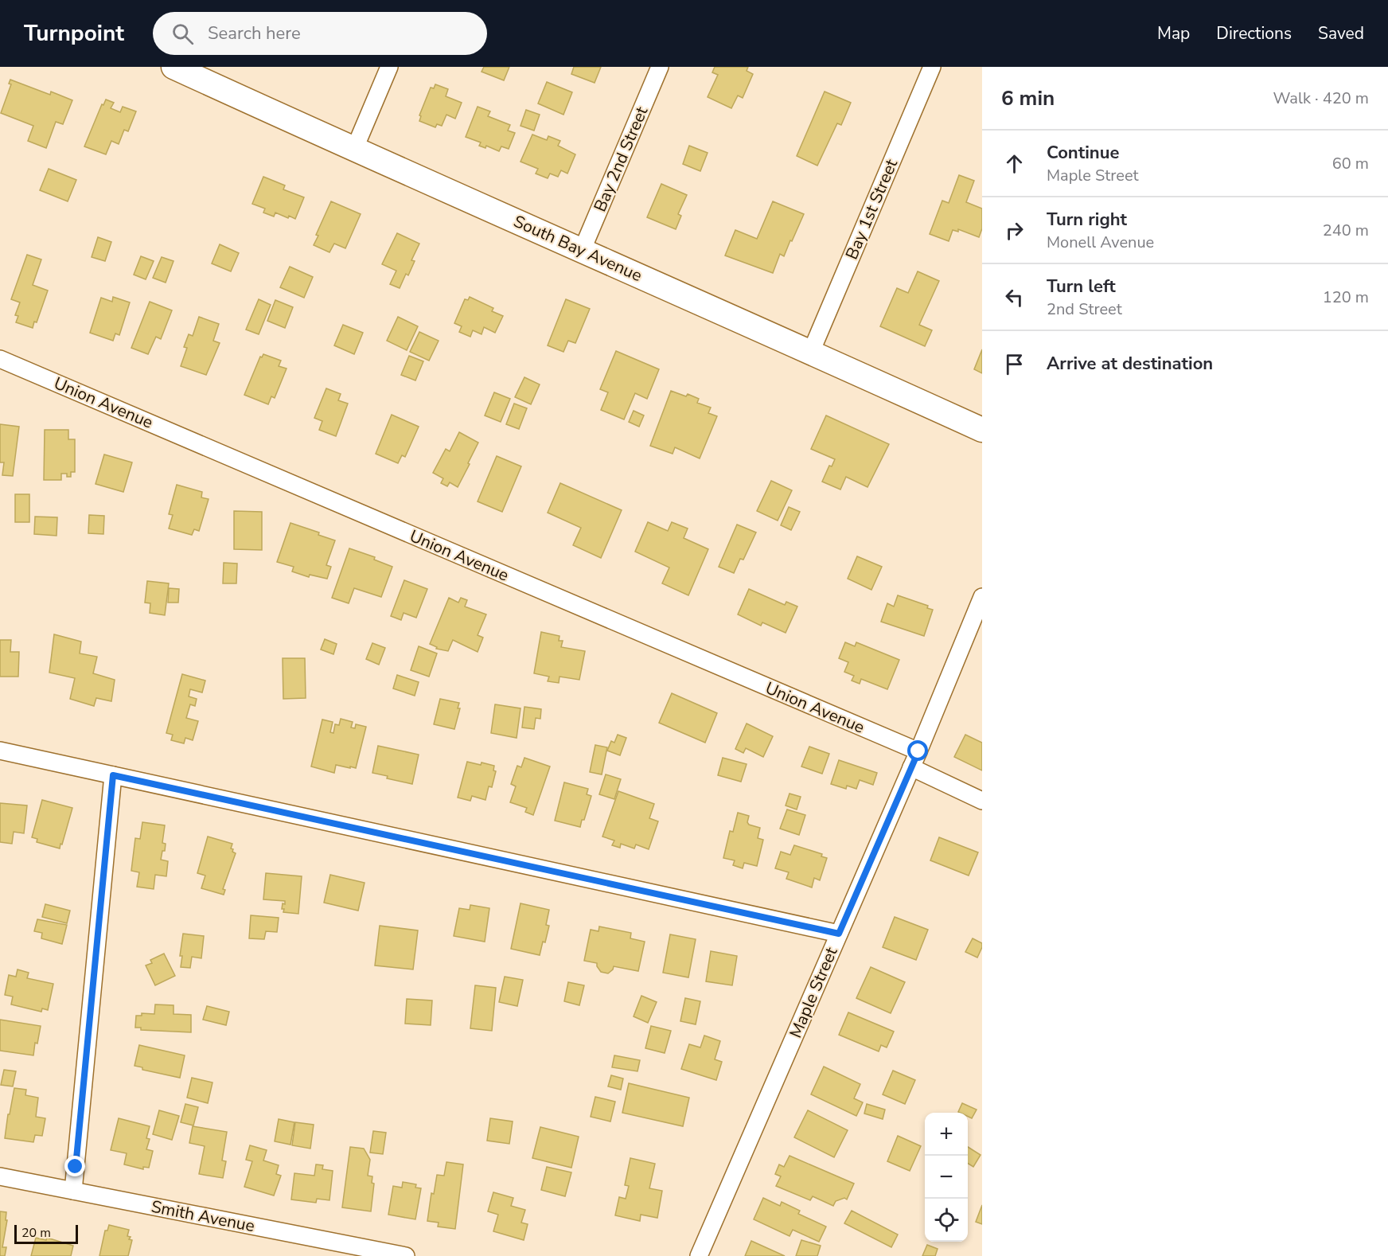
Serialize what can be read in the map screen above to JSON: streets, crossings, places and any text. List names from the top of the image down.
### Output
{
  "streets": {
    "street": [
      "Bay 2nd Street",
      "Bay 1st Street",
      "South Bay Avenue",
      "Union Avenue",
      "Maple Street",
      "Smith Avenue"
    ]
  },
  "crossings": [
    ["Bay 2nd Street", "South Bay Avenue"],
    ["Bay 1st Street", "South Bay Avenue"],
    ["Union Avenue", "Maple Street"]
  ],
  "scale_bar": "20 m",
  "page": {
    "header": "Turnpoint",
    "search": "Search here",
    "nav": ["Map", "Directions", "Saved"],
    "heading": ["6 min", "Walk · 420 m"],
    "list": [
      ["Continue", "Maple Street", "60 m"],
      ["Turn right", "Monell Avenue", "240 m"],
      ["Turn left", "2nd Street", "120 m"],
      "Arrive at destination"
    ],
    "map_buttons": ["+", "−"],
    "scale": "20 m"
  }
}
